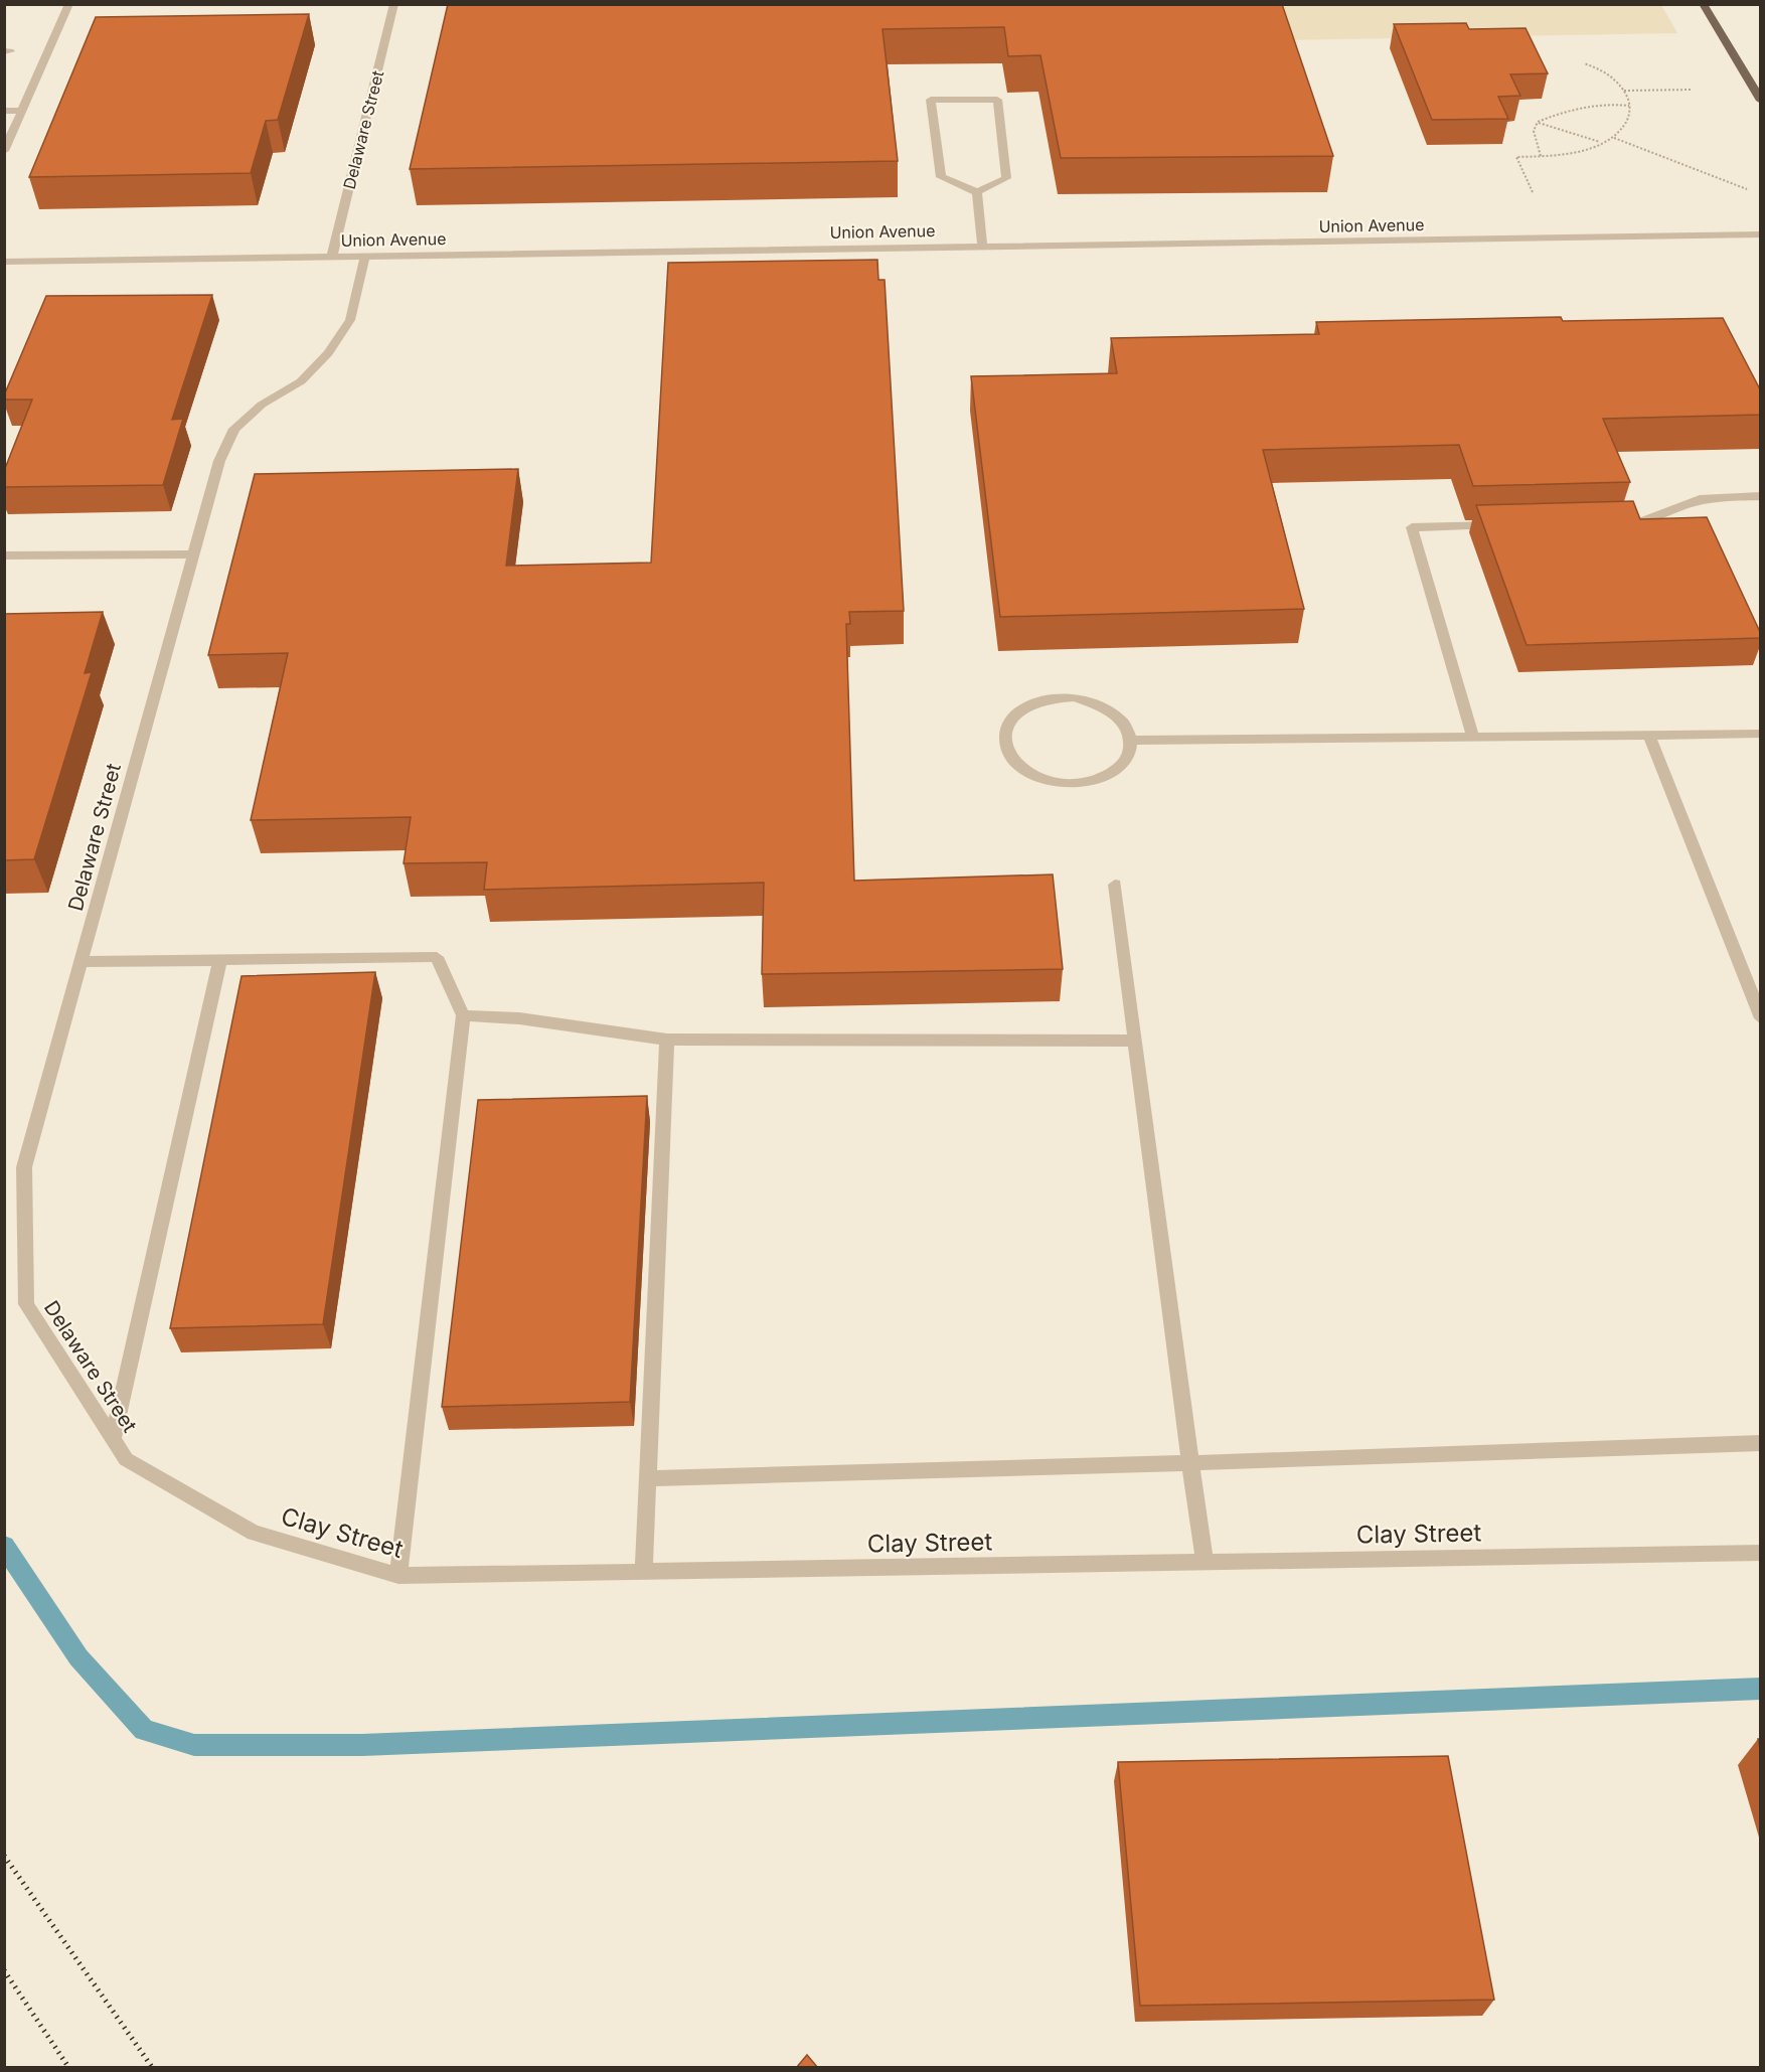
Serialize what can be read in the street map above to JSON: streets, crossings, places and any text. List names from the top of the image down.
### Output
{
  "streets": {
    "street": ["Delaware Street", "Union Avenue", "Clay Street"]
  },
  "crossings": [
    ["Delaware Street", "Union Avenue"],
    ["Delaware Street", "Clay Street"]
  ]
}
